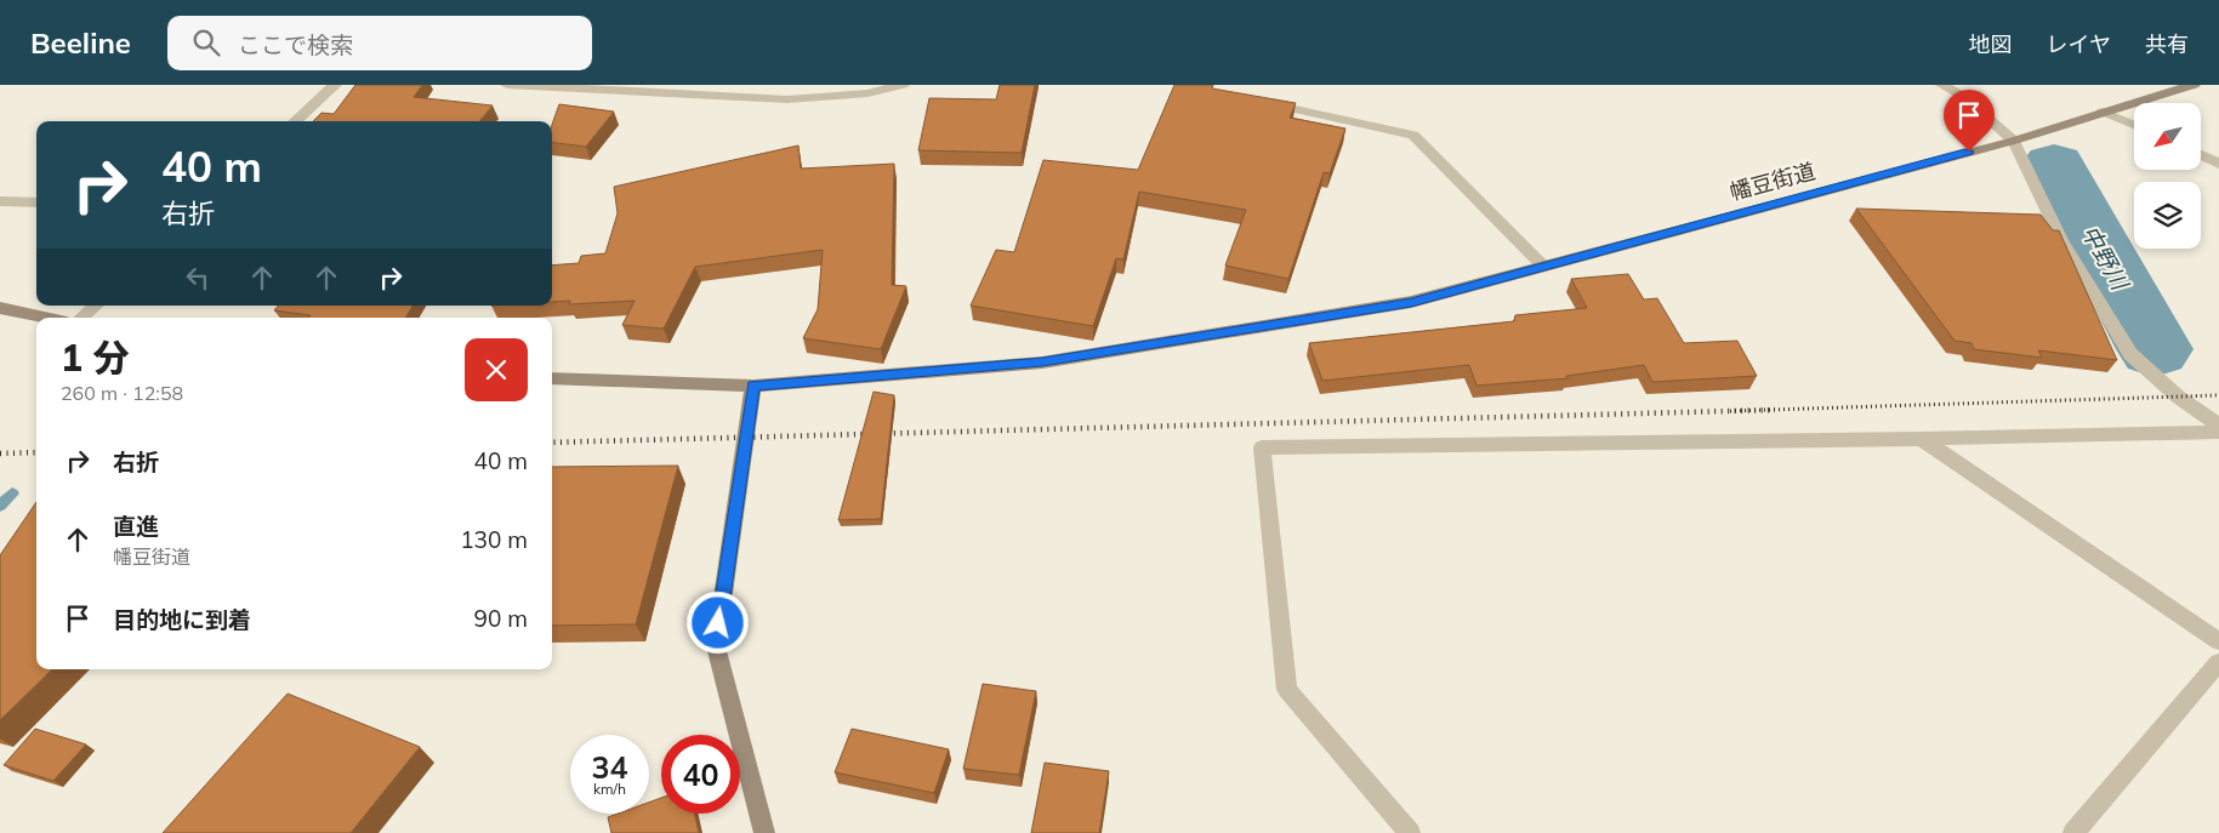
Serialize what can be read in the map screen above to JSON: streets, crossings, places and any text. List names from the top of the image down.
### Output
{
  "streets": {
    "street": ["幡豆街道"]
  },
  "water": ["中野川"],
  "north": "bottom left",
  "page": {
    "header": "Beeline",
    "search": "ここで検索",
    "nav": ["地図", "レイヤ", "共有"],
    "turn": ["40 m", "右折"],
    "heading": ["1 分", "260 m · 12:58"],
    "list": [
      {
        "name": "右折",
        "value": "40 m"
      },
      {
        "name": "直進",
        "note": "幡豆街道",
        "value": "130 m"
      },
      {
        "name": "目的地に到着",
        "value": "90 m"
      }
    ],
    "speed": "34 km/h",
    "limit": "40"
  }
}
